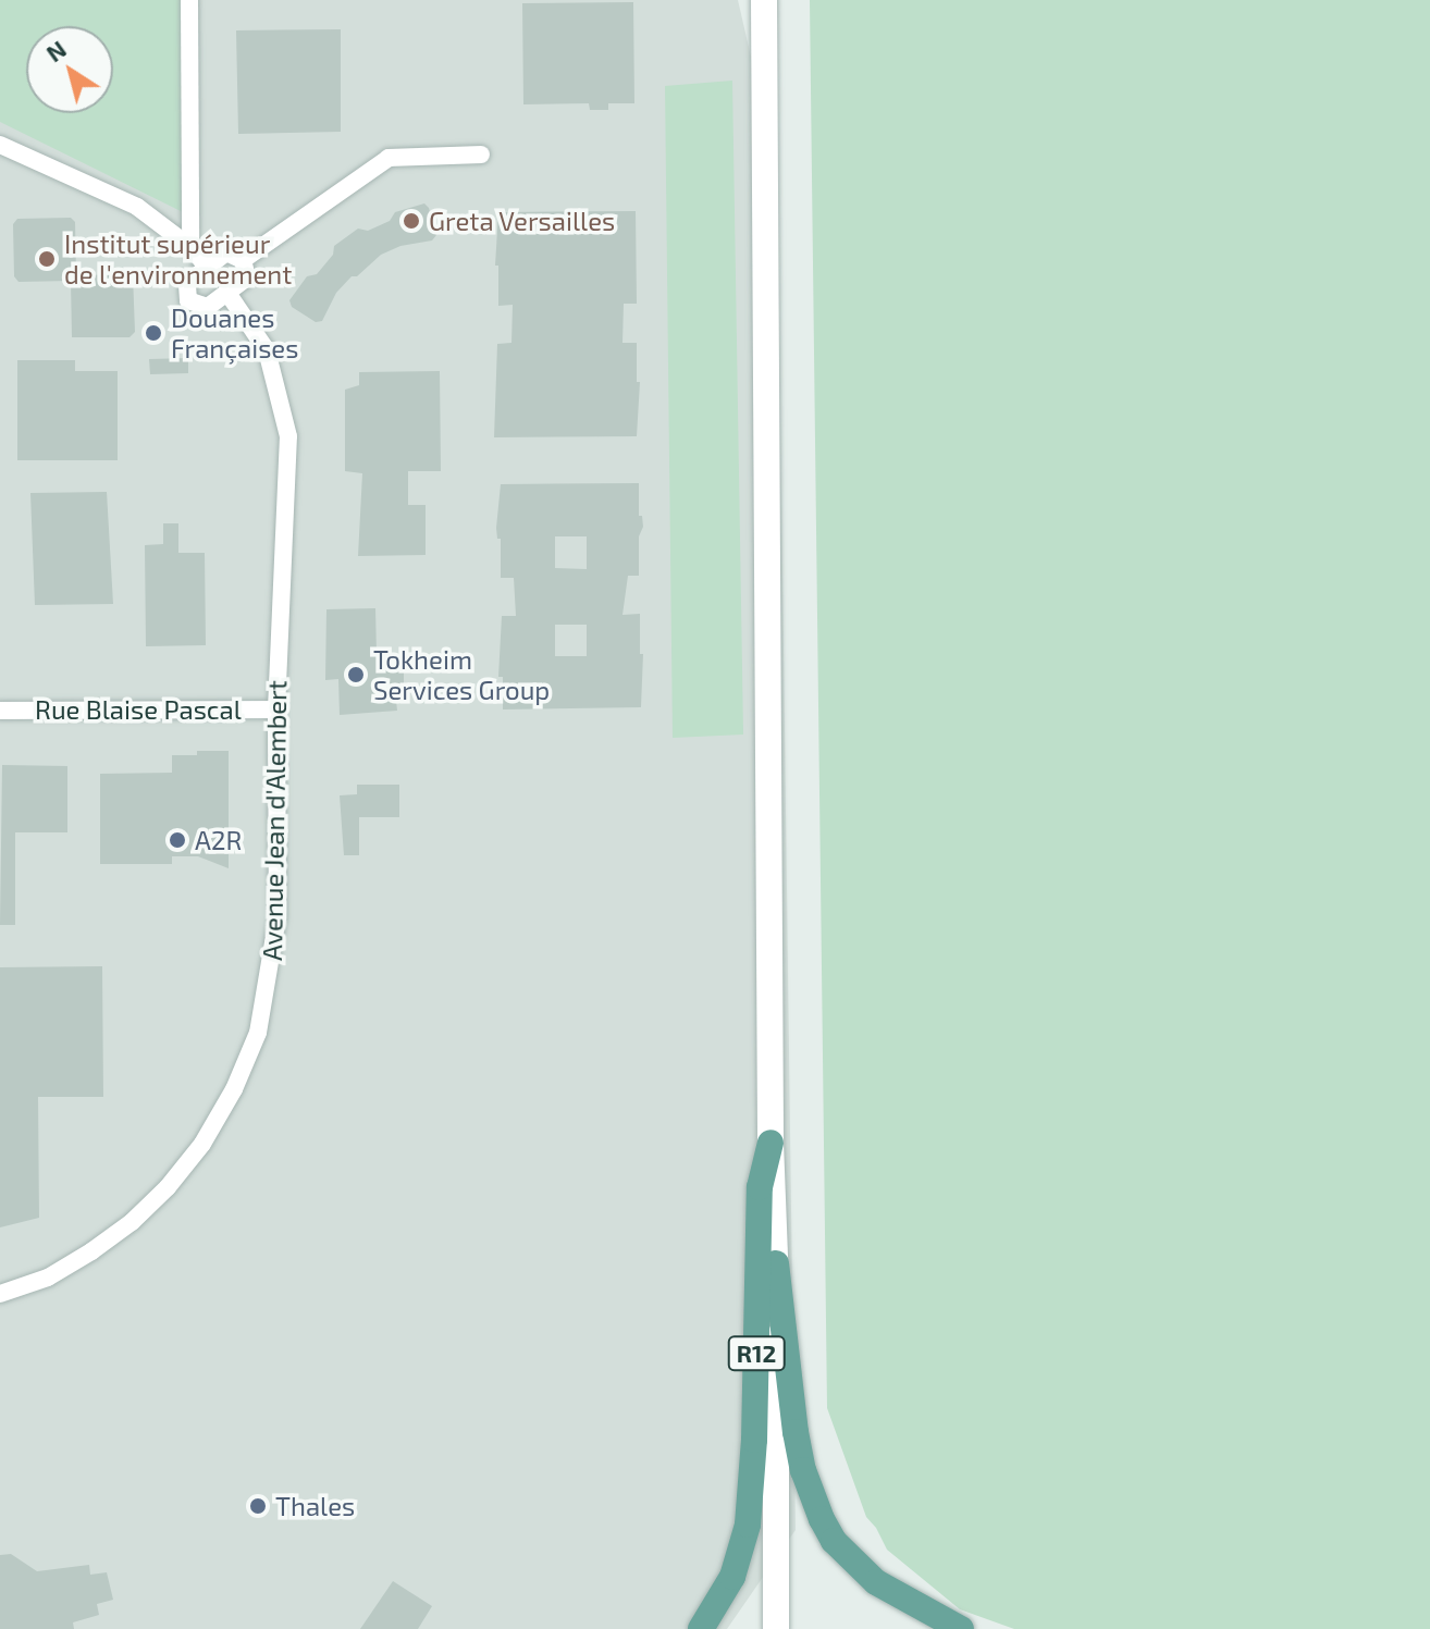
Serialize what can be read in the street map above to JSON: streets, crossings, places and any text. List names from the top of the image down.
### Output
{
  "streets": {
    "main road": ["R12"],
    "street": ["Rue Blaise Pascal", "Avenue Jean d'Alembert"]
  },
  "crossings": [
    ["Rue Blaise Pascal", "Avenue Jean d'Alembert"]
  ],
  "places": [
    "Greta Versailles",
    "Institut supérieur de l'environnement",
    "Douanes Françaises",
    "Tokheim Services Group",
    "A2R",
    "Thales"
  ],
  "north": "top left"
}
